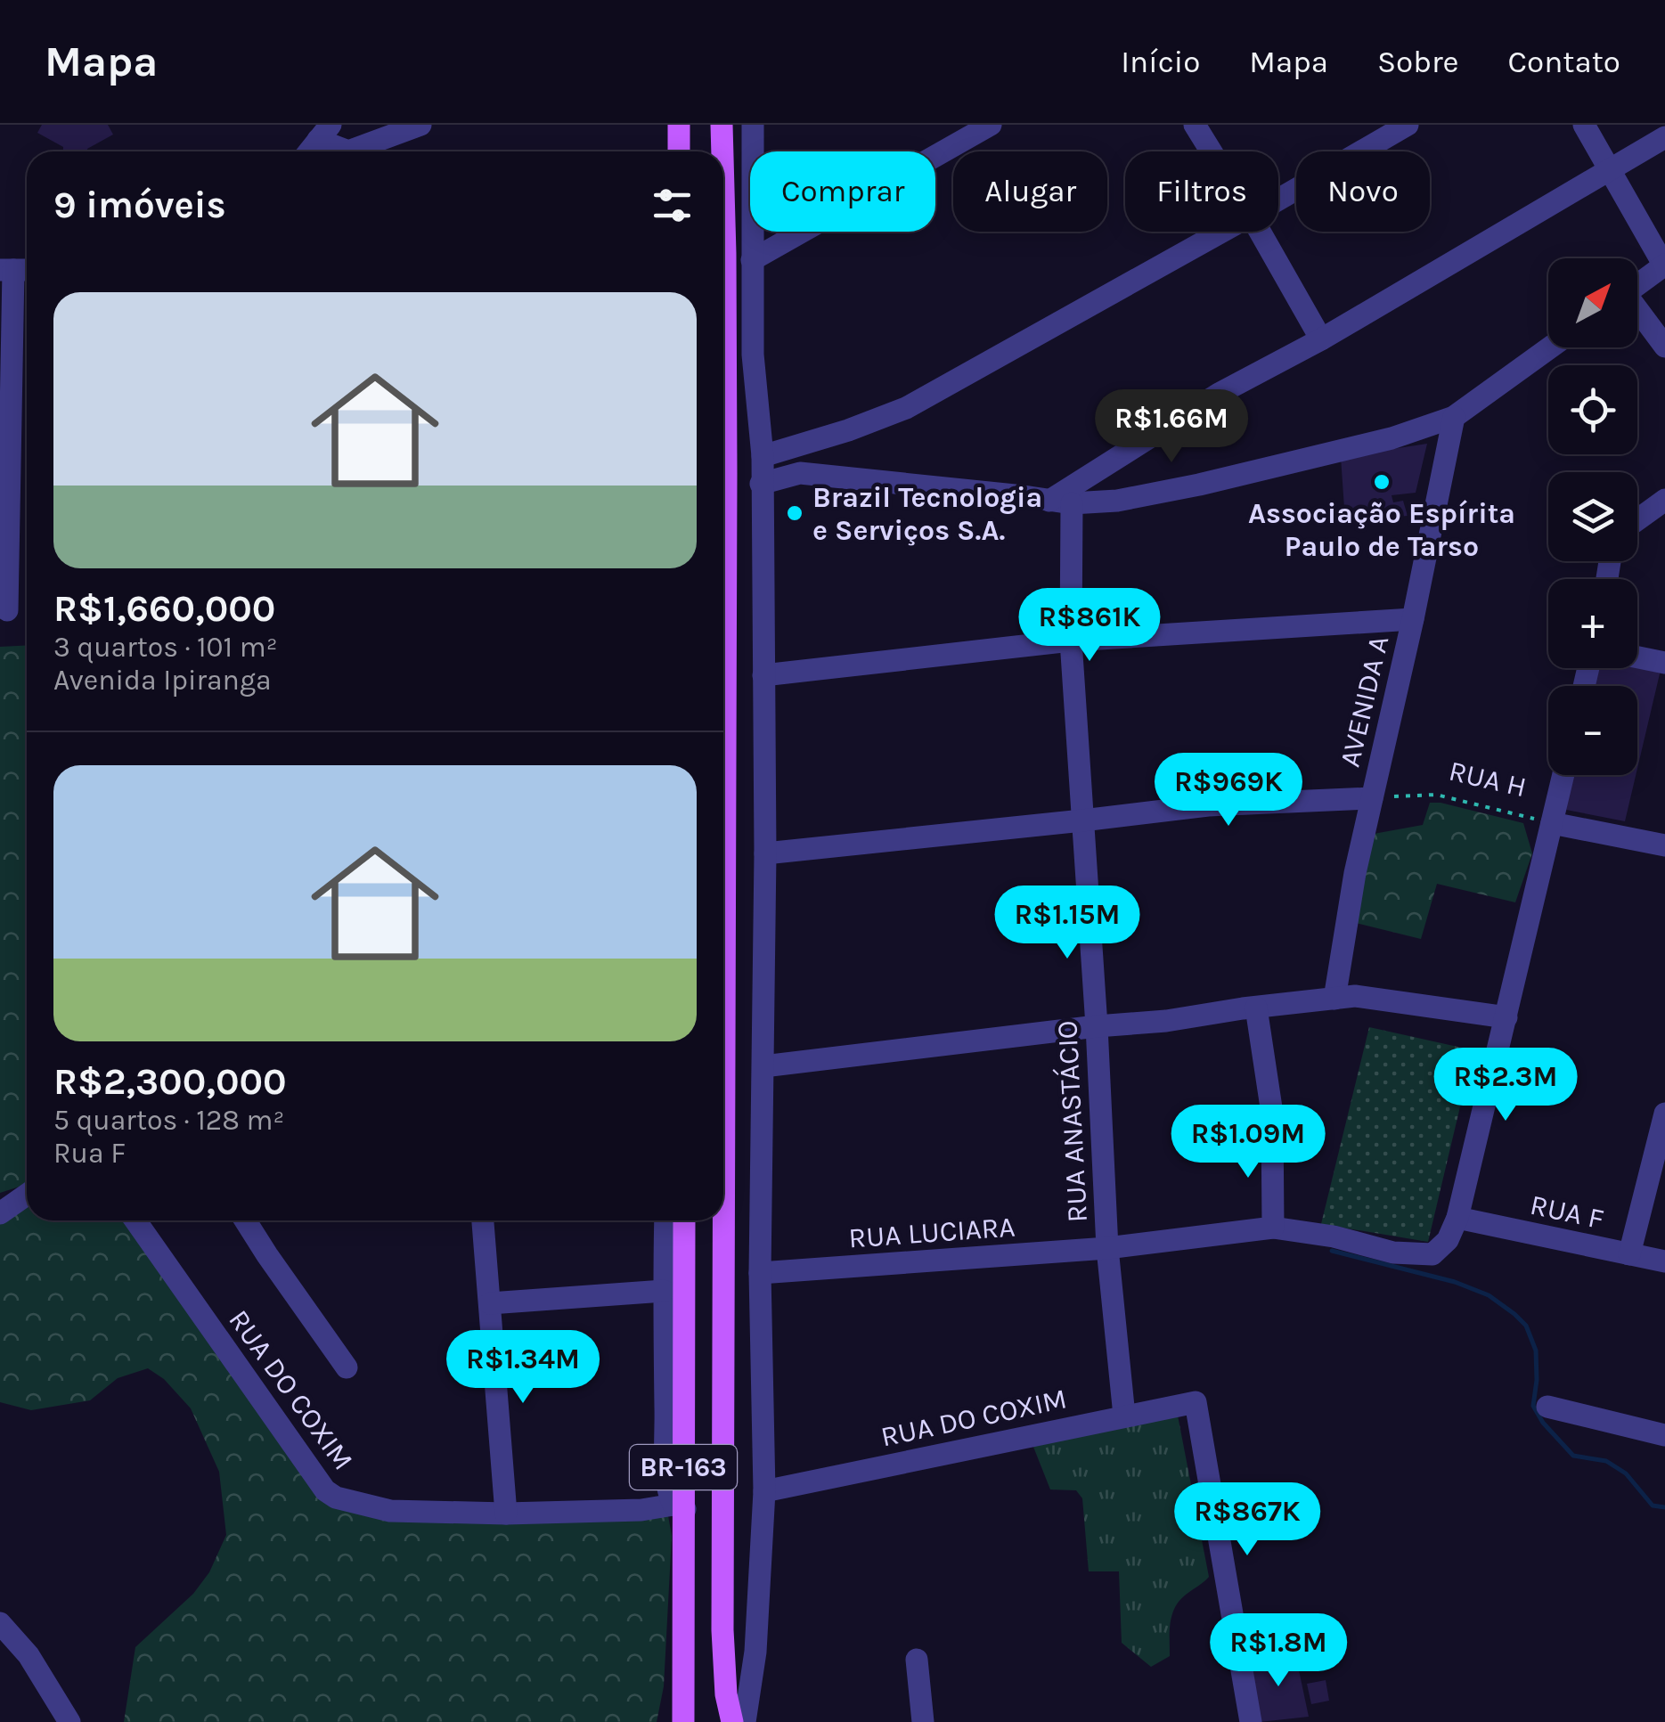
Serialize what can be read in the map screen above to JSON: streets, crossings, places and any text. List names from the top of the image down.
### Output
{
  "streets": {
    "main road": ["BR-163"],
    "street": [
      "AVENIDA A",
      "RUA H",
      "RUA ANASTÁCIO",
      "RUA F",
      "RUA LUCIARA",
      "RUA DO COXIM"
    ]
  },
  "crossings": [
    ["AVENIDA A", "RUA H"],
    ["RUA ANASTÁCIO", "RUA LUCIARA"],
    ["RUA ANASTÁCIO", "RUA DO COXIM"],
    ["RUA F", "RUA LUCIARA"],
    ["RUA DO COXIM", "BR-163"]
  ],
  "places": ["Associação Espírita Paulo de Tarso", "Brazil Tecnologia e Serviços S.A."],
  "north": "top right",
  "page": {
    "header": "Mapa",
    "nav": [
      "Início",
      "Mapa",
      "Sobre",
      "Contato"
    ],
    "chip": [
      "Comprar",
      "Alugar",
      "Filtros",
      "Novo"
    ],
    "heading": "9 imóveis",
    "map_buttons": ["+", "−"],
    "list": [
      {
        "name": "R$1,660,000",
        "note": "3 quartos · 101 m² · Avenida Ipiranga"
      },
      {
        "name": "R$2,300,000",
        "note": "5 quartos · 128 m² · Rua F"
      }
    ],
    "price": [
      "R$1.66M",
      "R$861K",
      "R$969K",
      "R$1.15M",
      "R$2.3M",
      "R$1.09M",
      "R$1.34M",
      "R$867K",
      "R$1.8M"
    ]
  }
}
